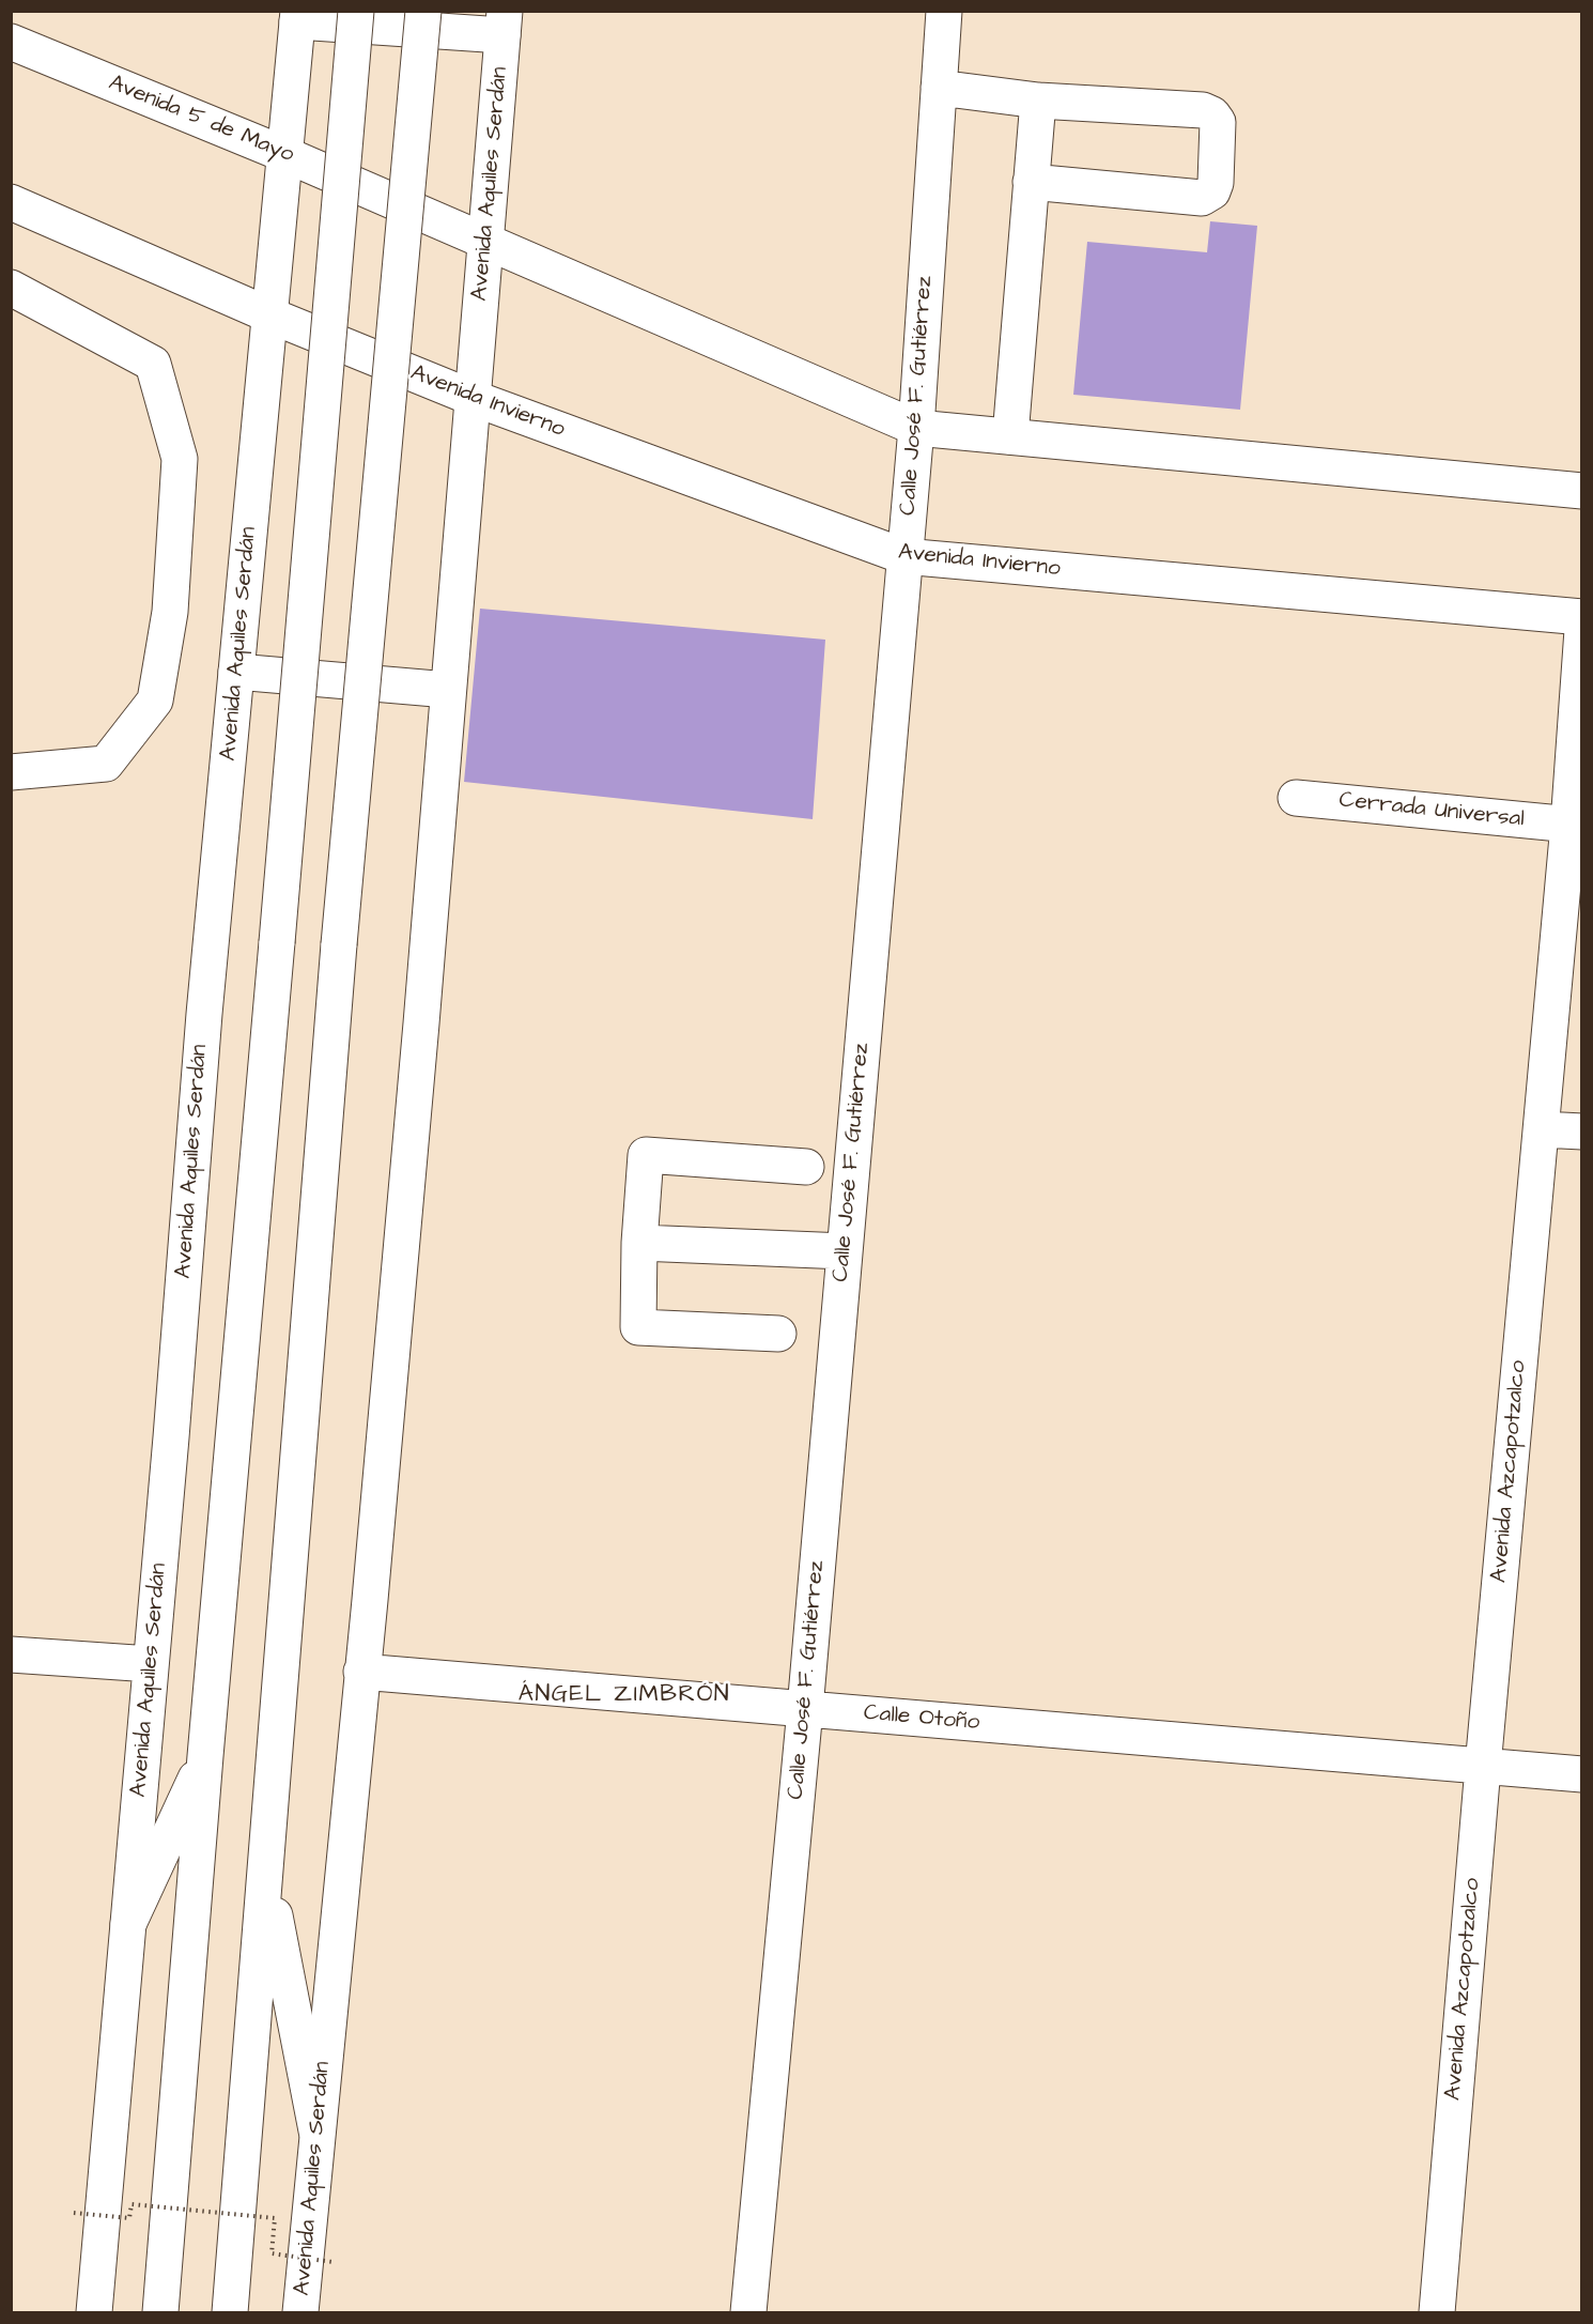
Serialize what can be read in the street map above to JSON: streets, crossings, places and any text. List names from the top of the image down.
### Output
{
  "streets": {
    "main road": [
      "Avenida 5 de Mayo",
      "Avenida Aquiles Serdán",
      "Calle José F. Gutiérrez",
      "Avenida Invierno",
      "Cerrada Universal",
      "Avenida Azcapotzalco",
      "Calle Otoño"
    ]
  },
  "crossings": [
    ["Avenida 5 de Mayo", "Avenida Aquiles Serdán"],
    ["Avenida Aquiles Serdán", "Avenida Invierno"],
    ["Avenida Aquiles Serdán", "Calle Otoño"],
    ["Calle José F. Gutiérrez", "Avenida Invierno"],
    ["Calle José F. Gutiérrez", "Calle Otoño"],
    ["Cerrada Universal", "Avenida Azcapotzalco"],
    ["Avenida Azcapotzalco", "Calle Otoño"]
  ],
  "districts": ["ÁNGEL ZIMBRÓN"]
}
